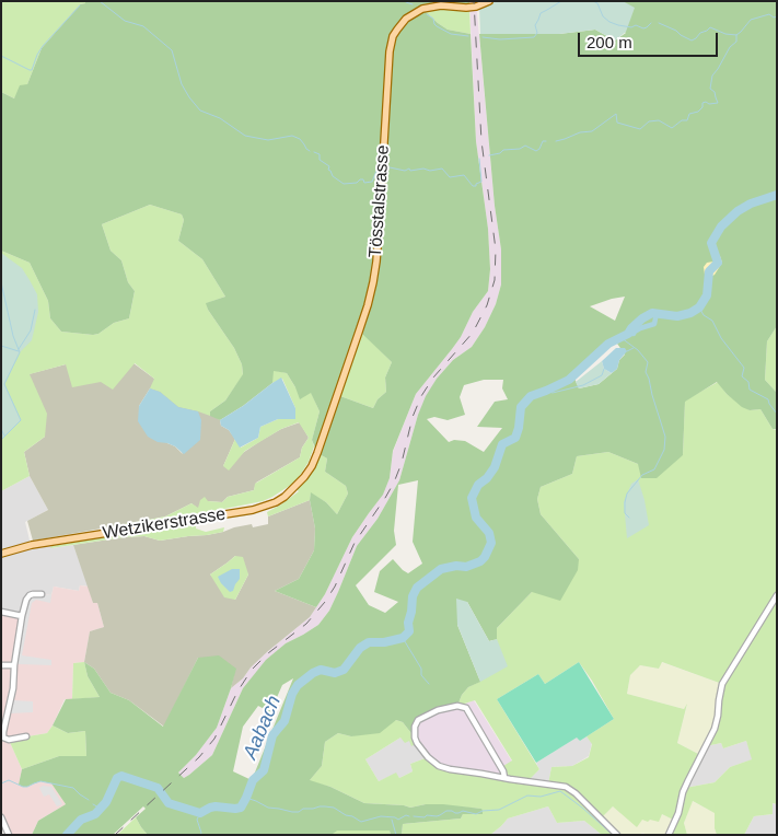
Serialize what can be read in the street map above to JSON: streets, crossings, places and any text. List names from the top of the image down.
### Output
{
  "streets": {
    "main road": ["Tösstalstrasse", "Wetzikerstrasse"]
  },
  "crossings": [
    ["Tösstalstrasse", "Wetzikerstrasse"]
  ],
  "water": ["Aabach"],
  "scale_bar": "200 m"
}
